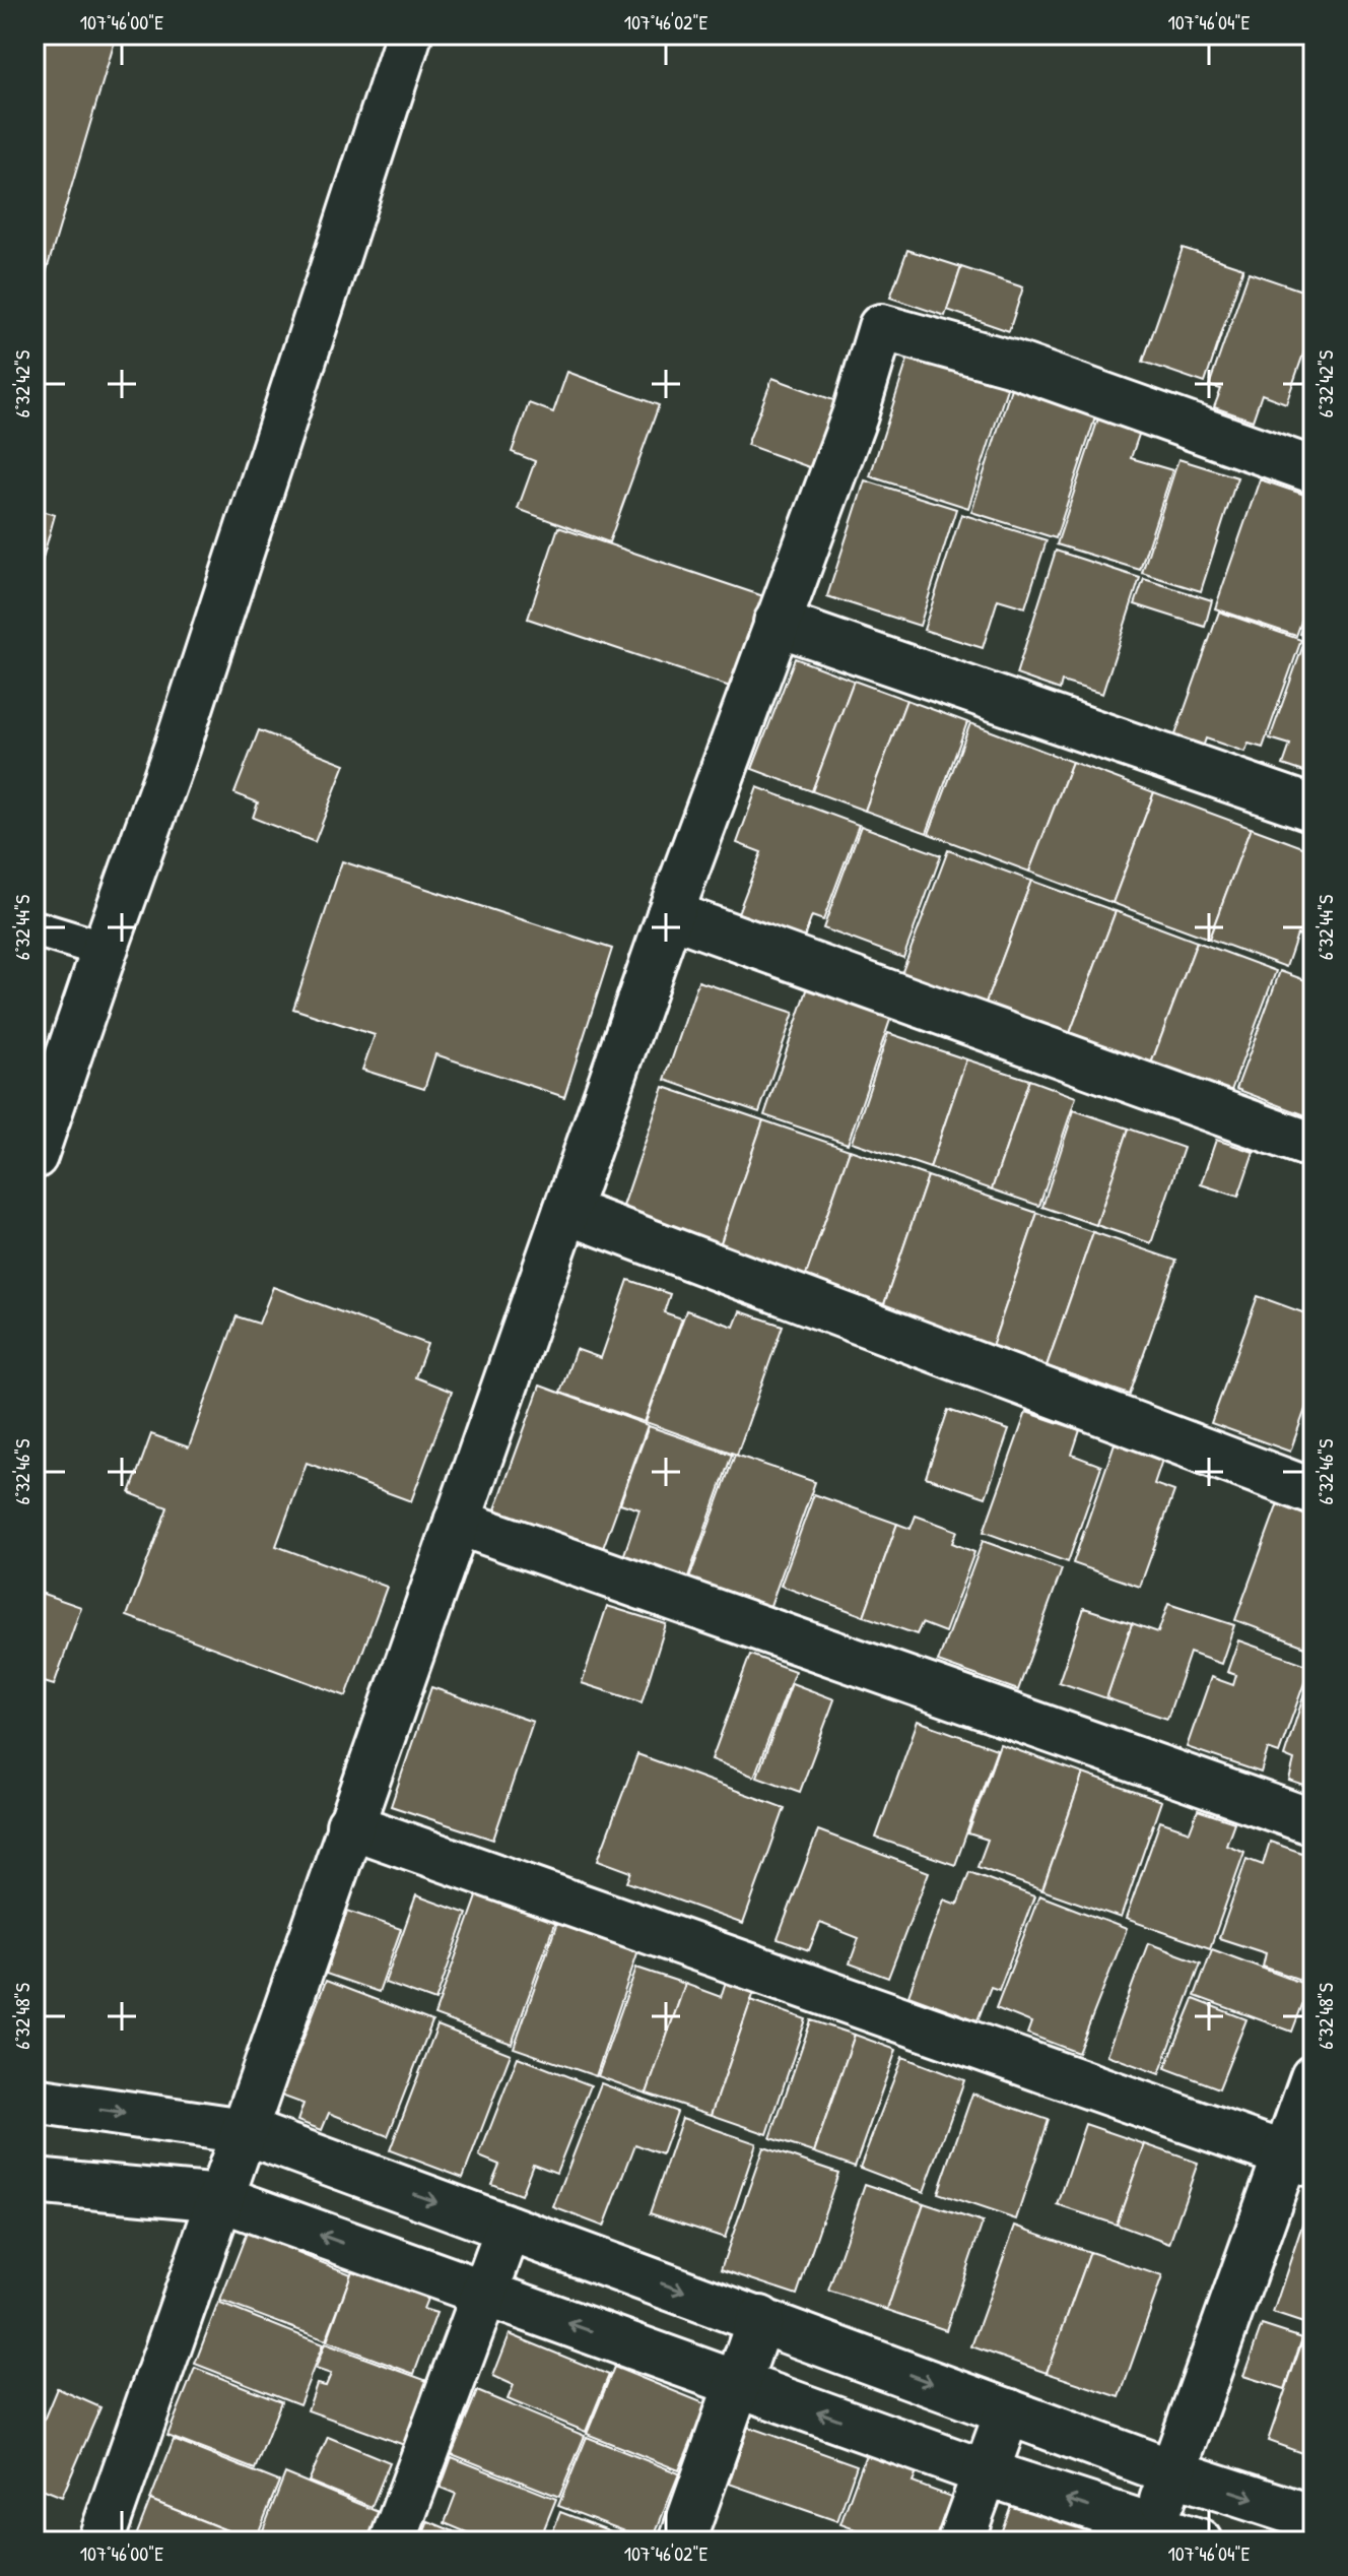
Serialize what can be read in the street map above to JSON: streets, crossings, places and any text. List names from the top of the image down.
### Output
{
  "coordinates": [
    "107°46'00\"E",
    "107°46'02\"E",
    "107°46'04\"E",
    "6°32'42\"S",
    "6°32'44\"S",
    "6°32'46\"S",
    "6°32'48\"S"
  ]
}
